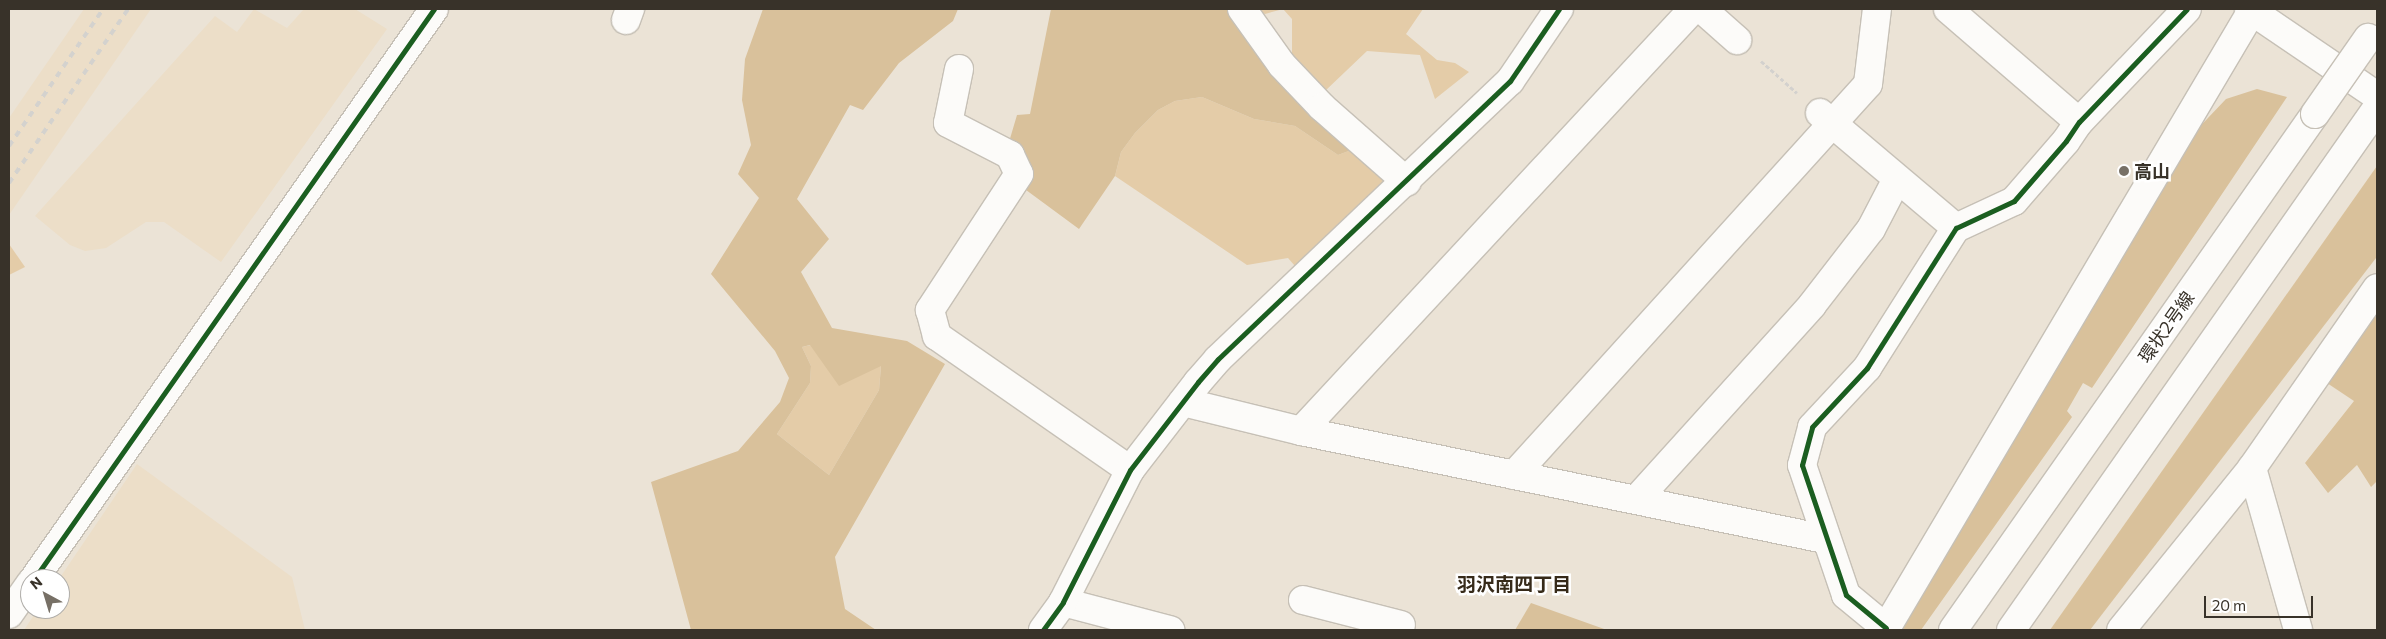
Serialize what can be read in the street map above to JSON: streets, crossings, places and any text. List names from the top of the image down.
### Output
{
  "streets": {
    "street": ["環状2号線"]
  },
  "districts": ["羽沢南四丁目"],
  "places": ["高山"],
  "scale_bar": "20 m",
  "north": "top left"
}
